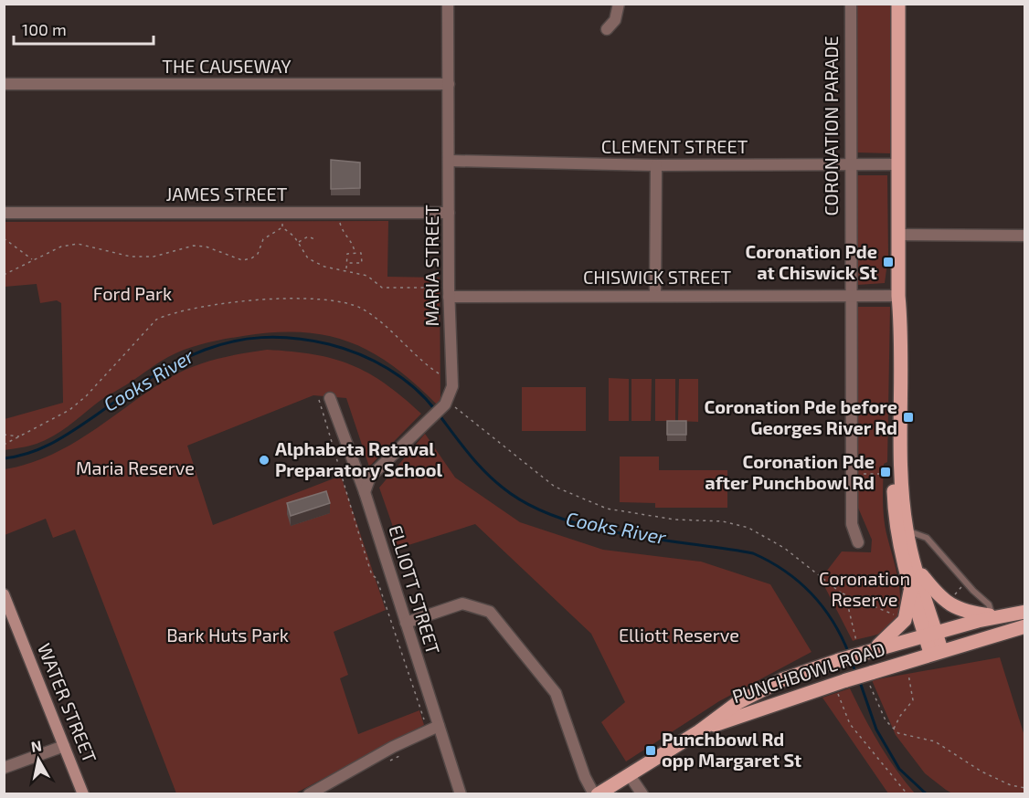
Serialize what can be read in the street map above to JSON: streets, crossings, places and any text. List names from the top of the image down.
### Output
{
  "streets": {
    "main road": ["PUNCHBOWL ROAD", "WATER STREET"],
    "street": [
      "THE CAUSEWAY",
      "CORONATION PARADE",
      "CLEMENT STREET",
      "JAMES STREET",
      "MARIA STREET",
      "CHISWICK STREET",
      "ELLIOTT STREET"
    ]
  },
  "crossings": [
    ["THE CAUSEWAY", "MARIA STREET"],
    ["CORONATION PARADE", "CLEMENT STREET"],
    ["CORONATION PARADE", "CHISWICK STREET"],
    ["CLEMENT STREET", "MARIA STREET"],
    ["JAMES STREET", "MARIA STREET"],
    ["MARIA STREET", "CHISWICK STREET"]
  ],
  "water": ["Cooks River"],
  "parks": [
    "Ford Park",
    "Maria Reserve",
    "Coronation Reserve",
    "Bark Huts Park",
    "Elliott Reserve"
  ],
  "places": {
    "transit": [
      "Coronation Pde at Chiswick St",
      "Coronation Pde before Georges River Rd",
      "Coronation Pde after Punchbowl Rd",
      "Punchbowl Rd opp Margaret St"
    ],
    "other": ["Alphabeta Retaval Preparatory School"]
  },
  "scale_bar": "100 m",
  "north": "top"
}
